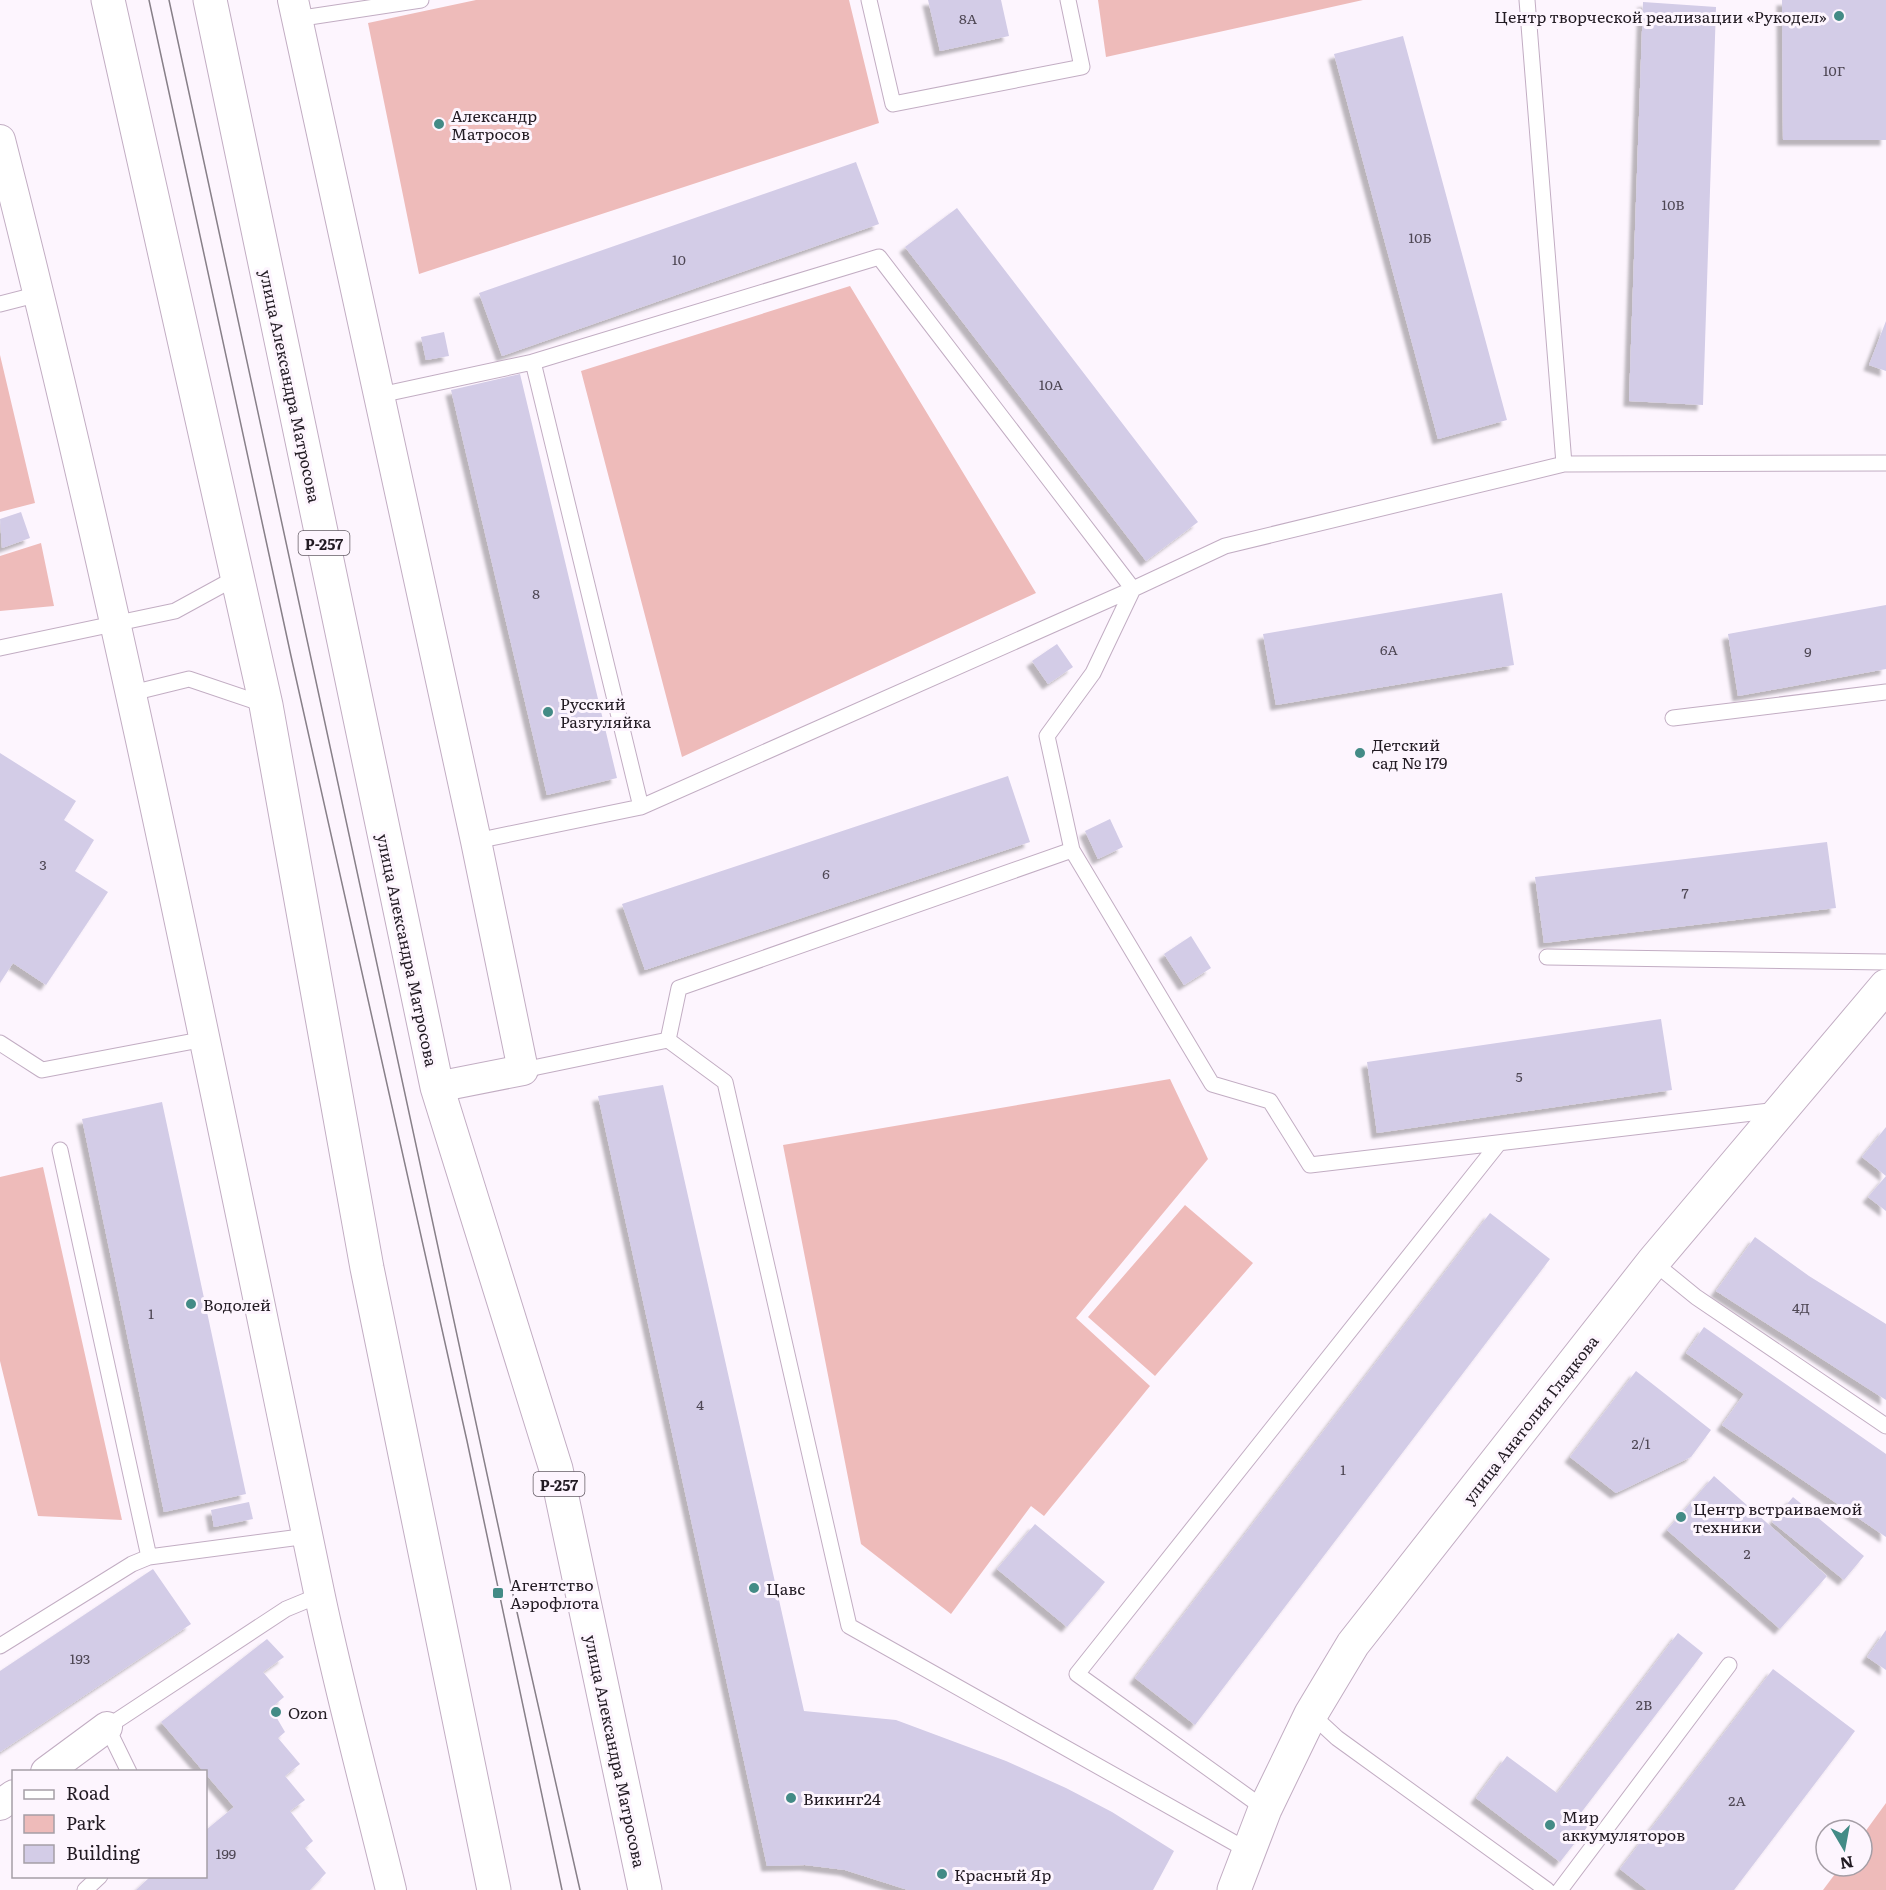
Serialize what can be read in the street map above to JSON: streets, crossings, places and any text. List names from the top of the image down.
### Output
{
  "streets": {
    "main road": ["улица Александра Матросова", "Р-257", "улица Анатолия Гладкова"]
  },
  "places": {
    "other": [
      "Центр творческой реализации «Рукодел»",
      "Александр Матросов",
      "Русский Разгуляйка",
      "Детский сад № 179",
      "Водолей",
      "Центр встраиваемой техники",
      "Цавс",
      "Ozon",
      "Викинг24",
      "Мир аккумуляторов",
      "Красный Яр"
    ],
    "transit": ["Агентство Аэрофлота"]
  },
  "house_numbers": [
    "8А",
    "10Г",
    "10В",
    "10Б",
    "10",
    "10А",
    "8",
    "6А",
    "9",
    "3",
    "6",
    "7",
    "5",
    "4Д",
    "1",
    "4",
    "2/1",
    "1",
    "2",
    "193",
    "2В",
    "2А",
    "199"
  ],
  "legend": ["Road", "Park", "Building"],
  "north": "bottom"
}
